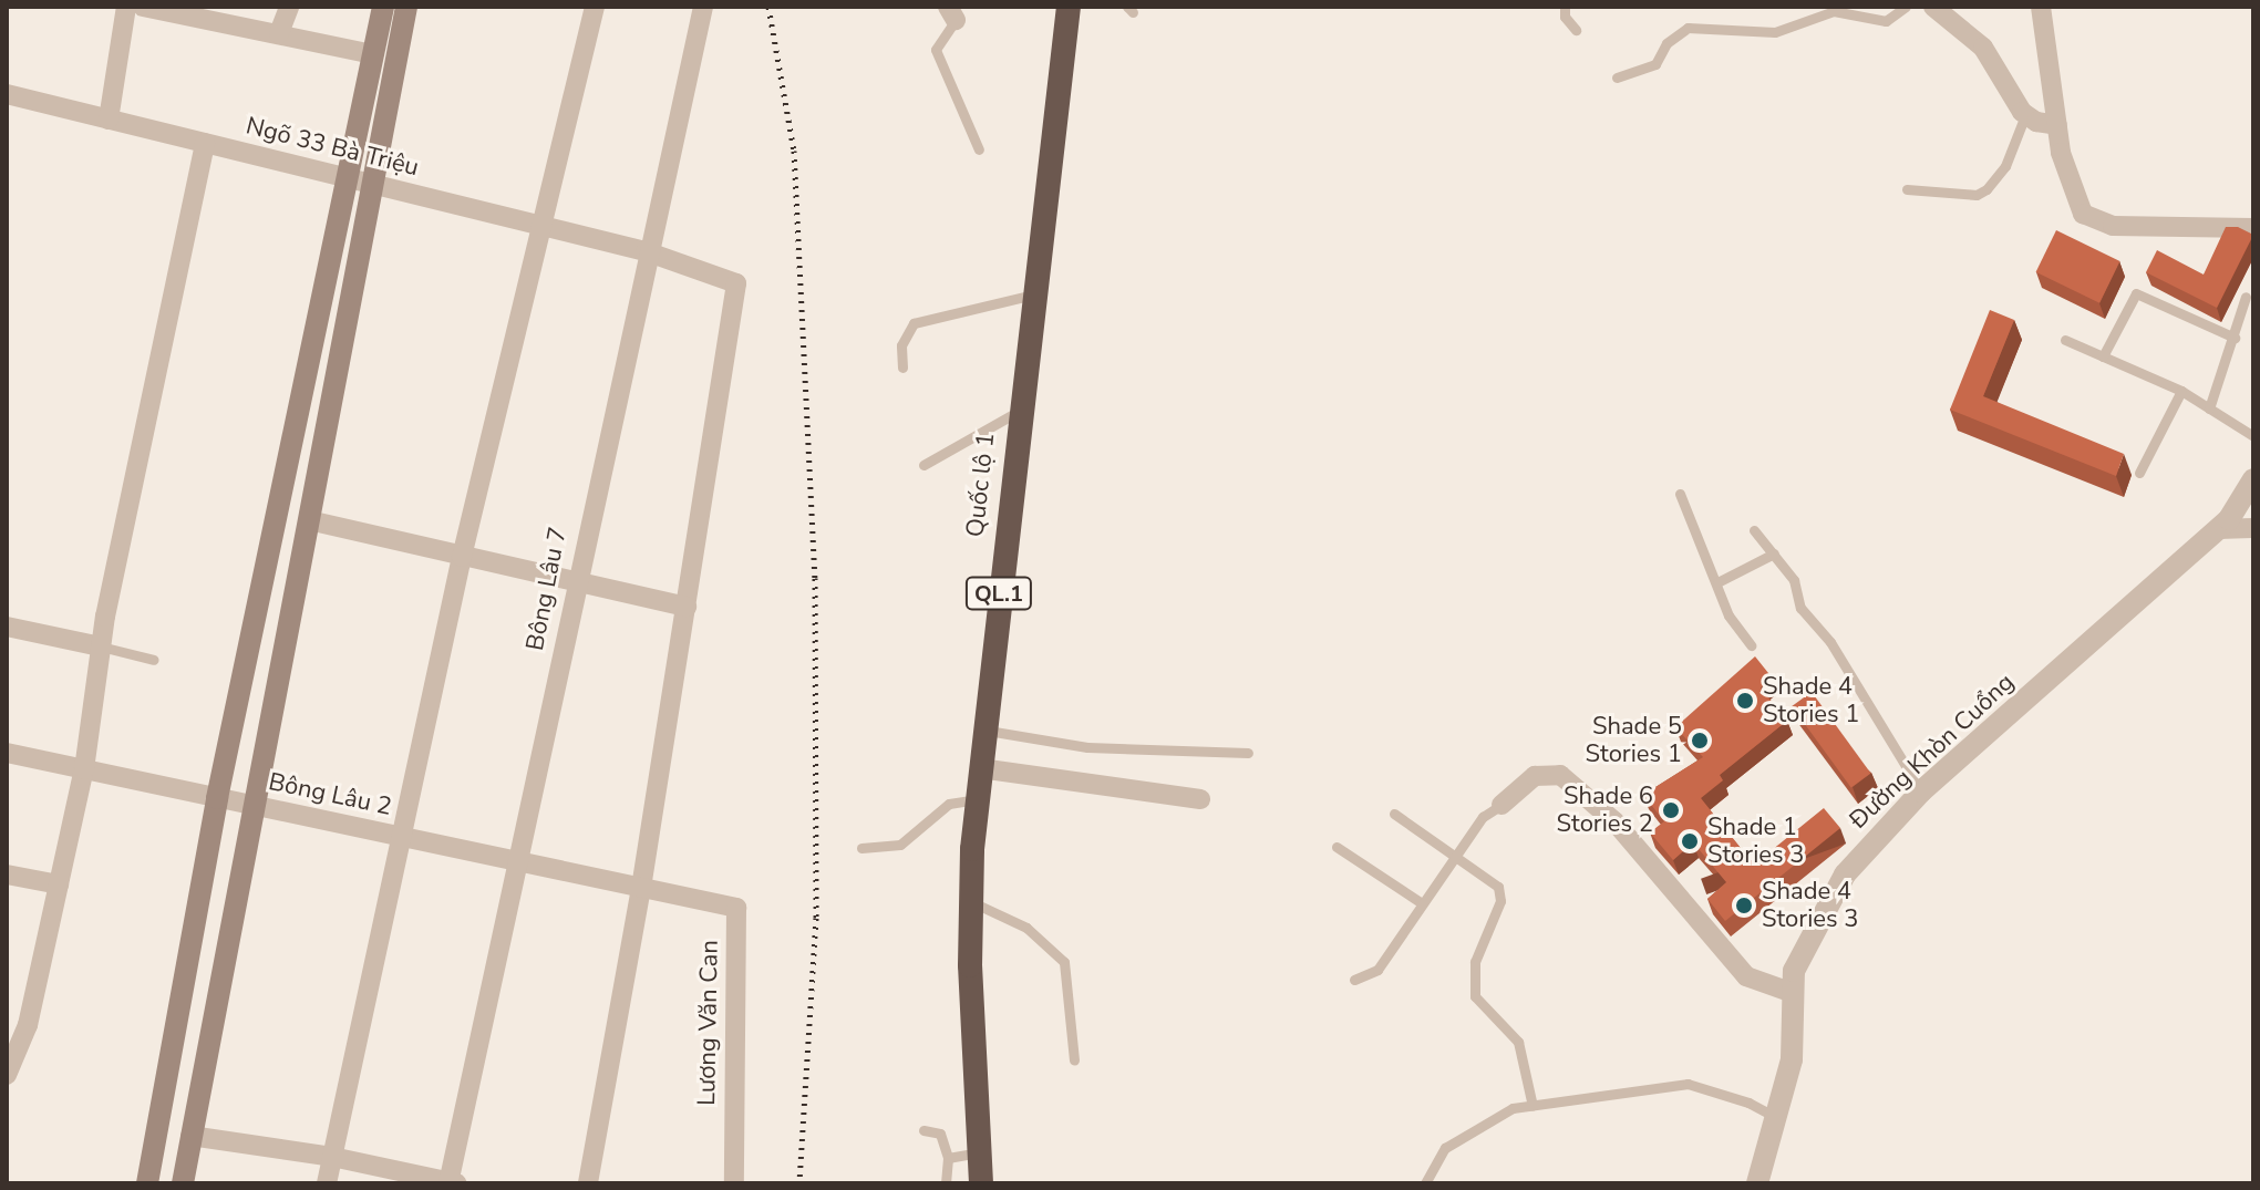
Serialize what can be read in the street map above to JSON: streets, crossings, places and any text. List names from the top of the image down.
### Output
{
  "streets": {
    "highway": ["Quốc lộ 1", "QL.1"],
    "street": [
      "Ngõ 33 Bà Triệu",
      "Bông Lâu 7",
      "Đường Khòn Cuổng",
      "Bông Lâu 2",
      "Lương Văn Can"
    ]
  },
  "crossings": [
    ["Ngõ 33 Bà Triệu", "Bông Lâu 7"],
    ["Bông Lâu 7", "Bông Lâu 2"],
    ["Bông Lâu 2", "Lương Văn Can"]
  ],
  "places": [
    "Shade 4 Stories 1",
    "Shade 5 Stories 1",
    "Shade 6 Stories 2",
    "Shade 1 Stories 3",
    "Shade 4 Stories 3"
  ]
}
